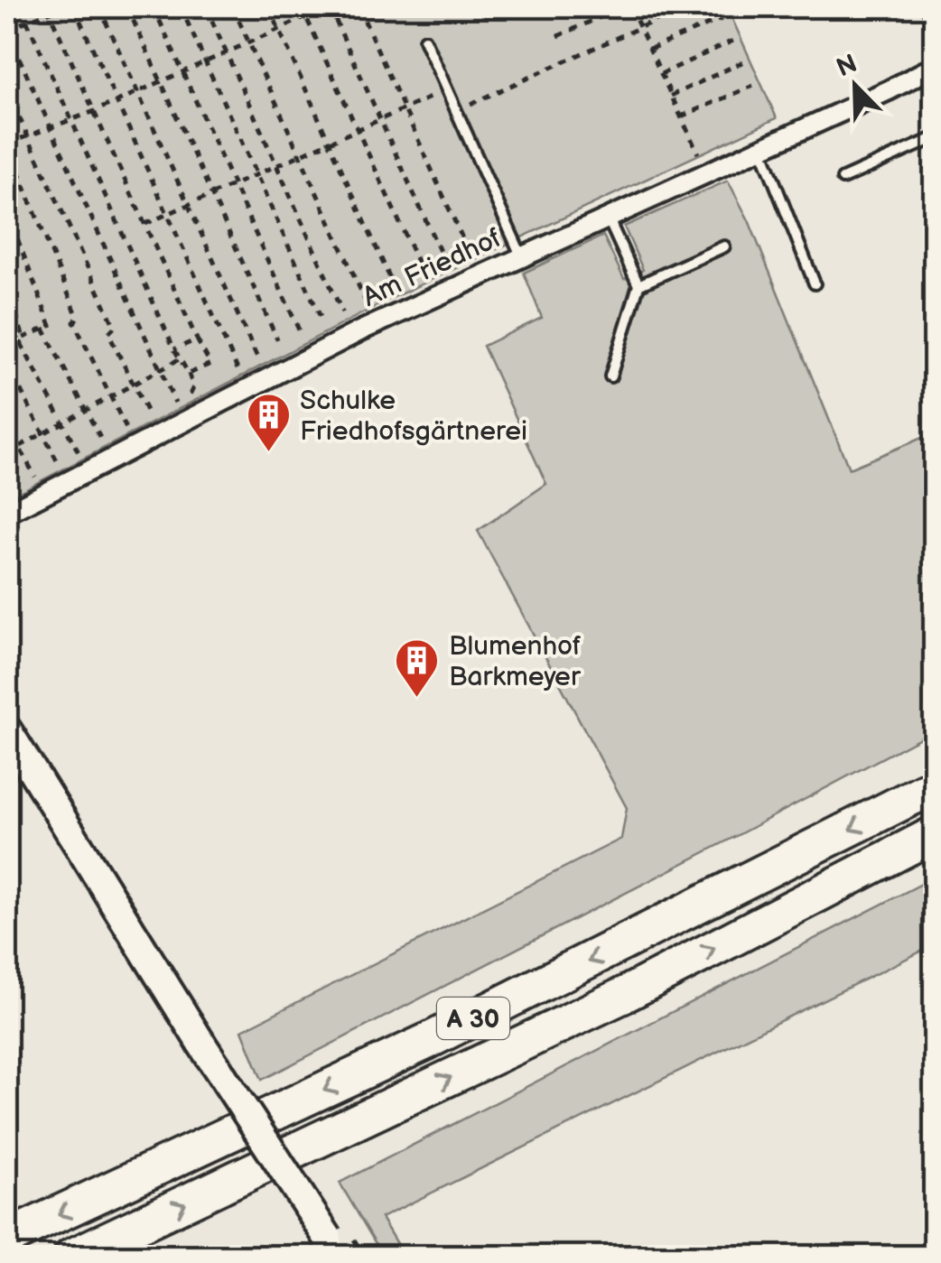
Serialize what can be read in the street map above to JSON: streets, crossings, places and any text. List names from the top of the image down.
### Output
{
  "streets": {
    "highway": ["A 30"],
    "street": ["Am Friedhof"]
  },
  "places": {
    "building": ["Schulke Friedhofsgärtnerei", "Blumenhof Barkmeyer"]
  },
  "north": "top left"
}
